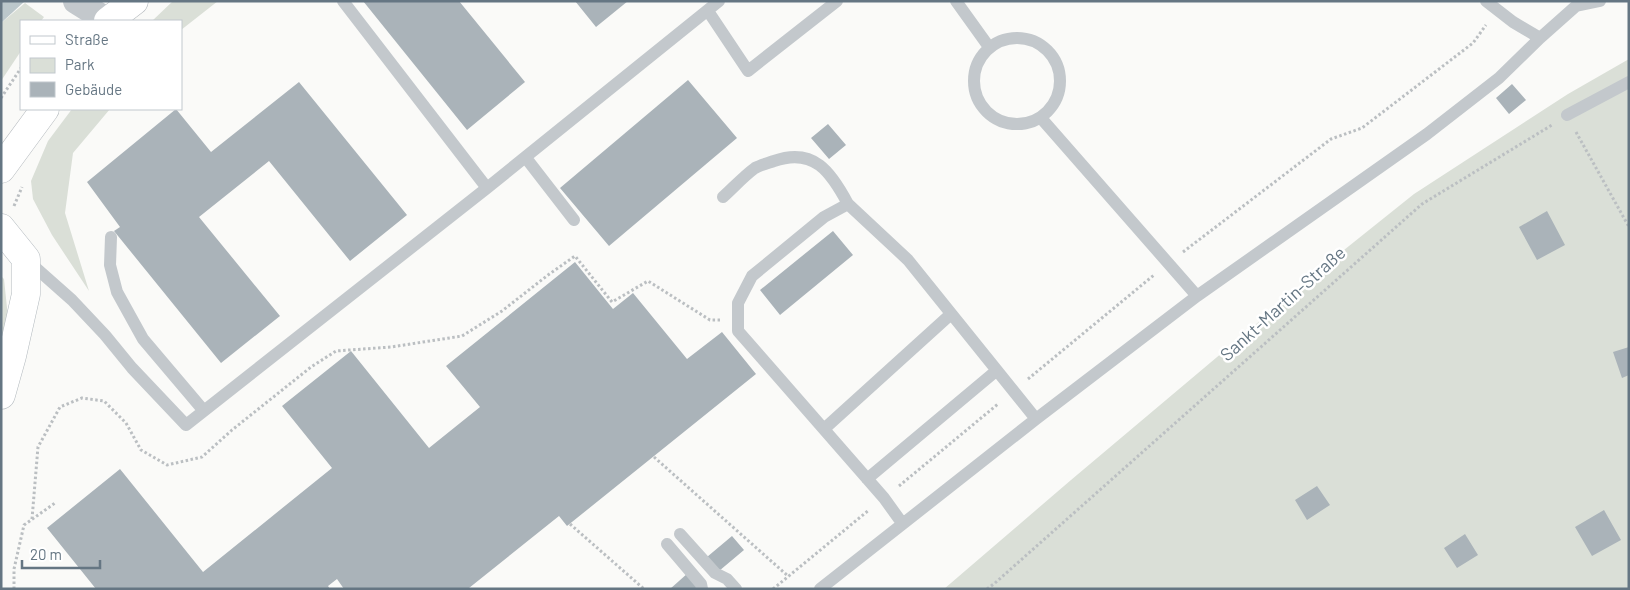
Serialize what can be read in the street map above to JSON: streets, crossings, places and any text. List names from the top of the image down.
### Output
{
  "streets": {
    "path": ["Sankt-Martin-Straße"]
  },
  "legend": ["Straße", "Park", "Gebäude"],
  "scale_bar": "20 m"
}
